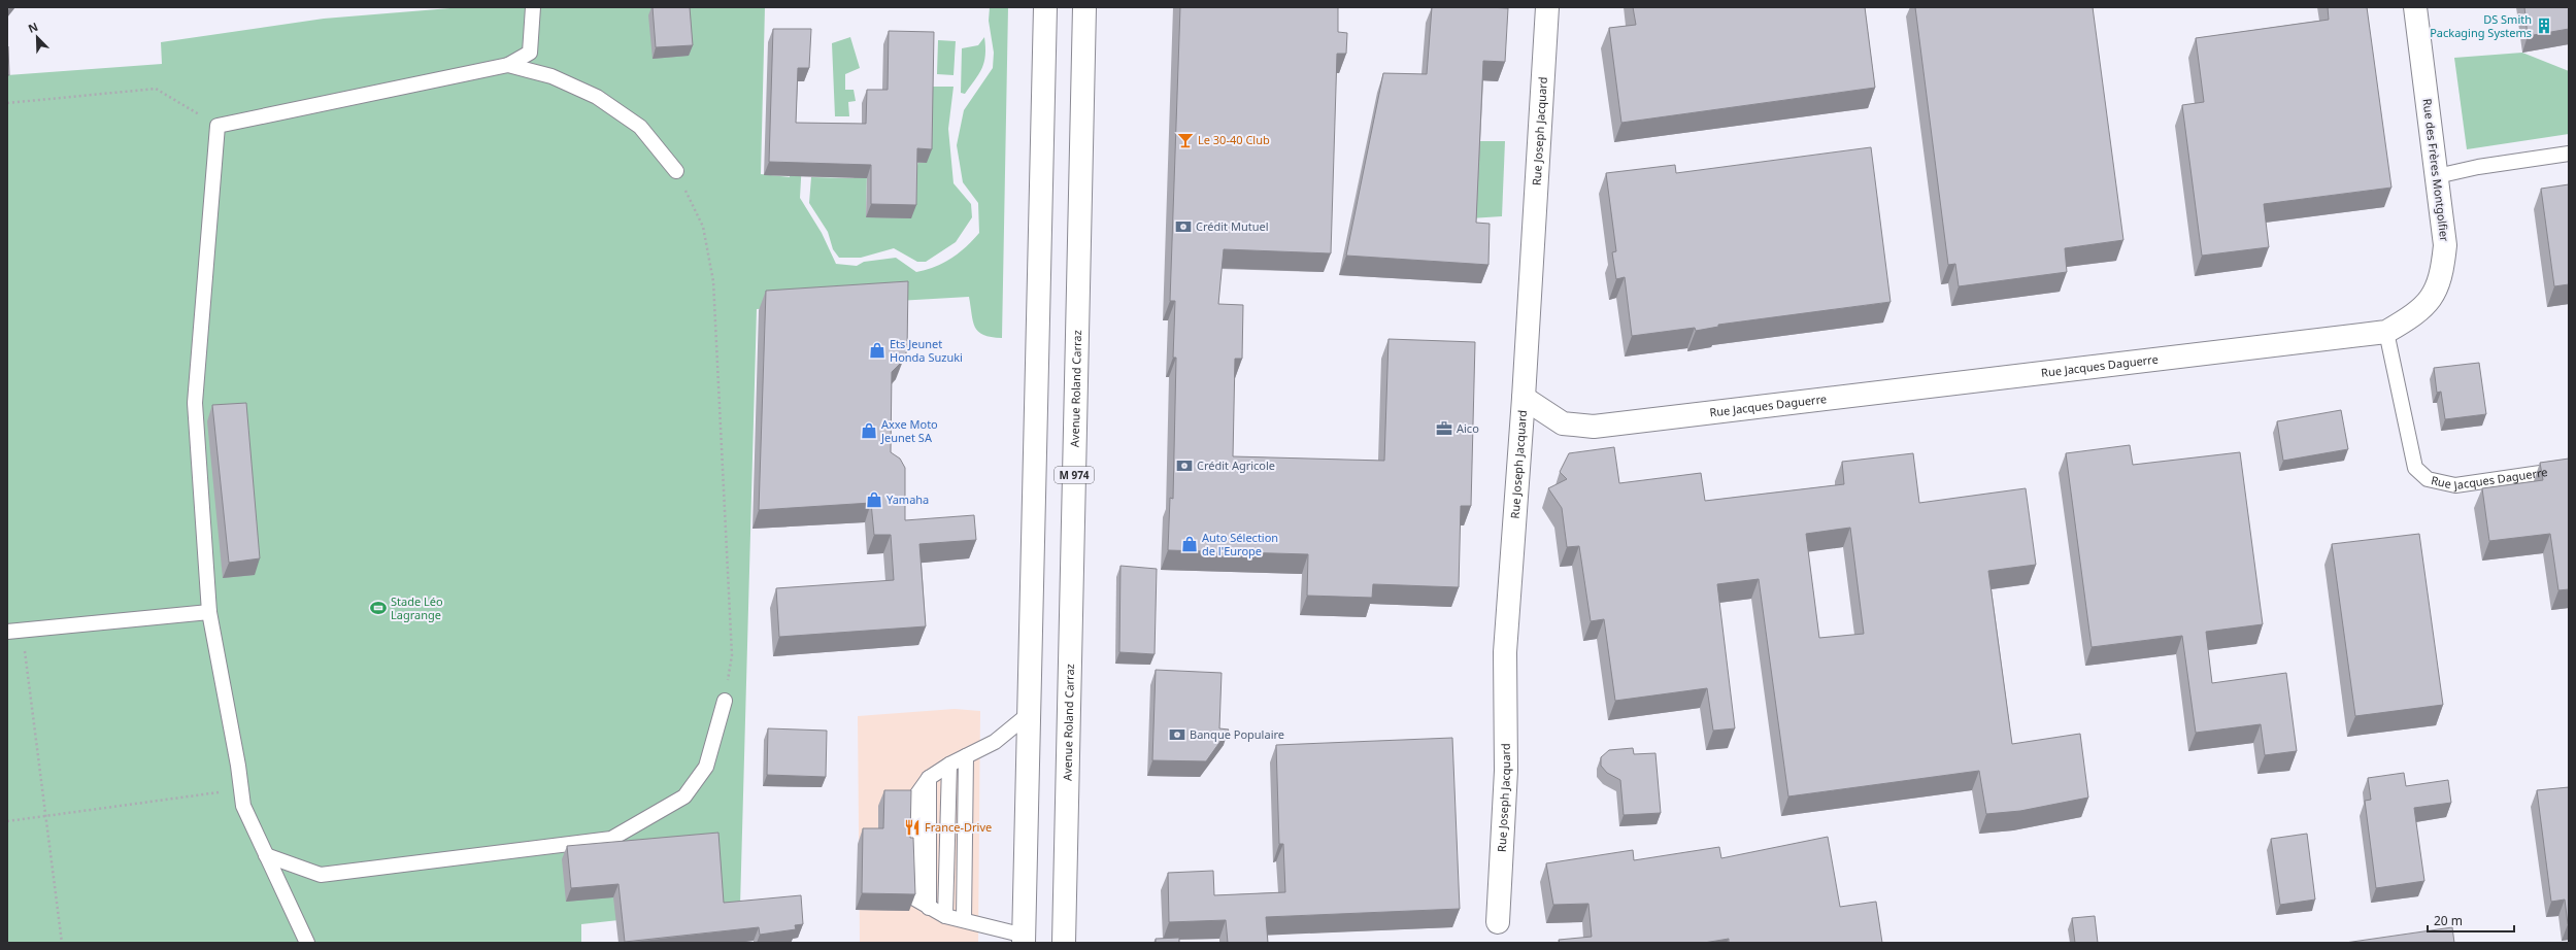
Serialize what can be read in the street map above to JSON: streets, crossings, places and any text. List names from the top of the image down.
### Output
{
  "streets": {
    "street": [
      "Rue Joseph Jacquard",
      "Rue des Frères Montgolfier",
      "Rue Jacques Daguerre",
      "Avenue Roland Carraz",
      "M 974"
    ]
  },
  "crossings": [
    ["Rue Joseph Jacquard", "Rue Jacques Daguerre"],
    ["Rue des Frères Montgolfier", "Rue Jacques Daguerre"]
  ],
  "places": {
    "building": ["DS Smith Packaging Systems"],
    "bar": ["Le 30-40 Club"],
    "bank": ["Crédit Mutuel", "Crédit Agricole", "Banque Populaire"],
    "shop": [
      "Ets Jeunet Honda Suzuki",
      "Axxe Moto Jeunet SA",
      "Yamaha",
      "Auto Sélection de l'Europe"
    ],
    "office": ["Aico"],
    "sports": ["Stade Léo Lagrange"],
    "restaurant": ["France-Drive"]
  },
  "scale_bar": "20 m",
  "north": "top left"
}
